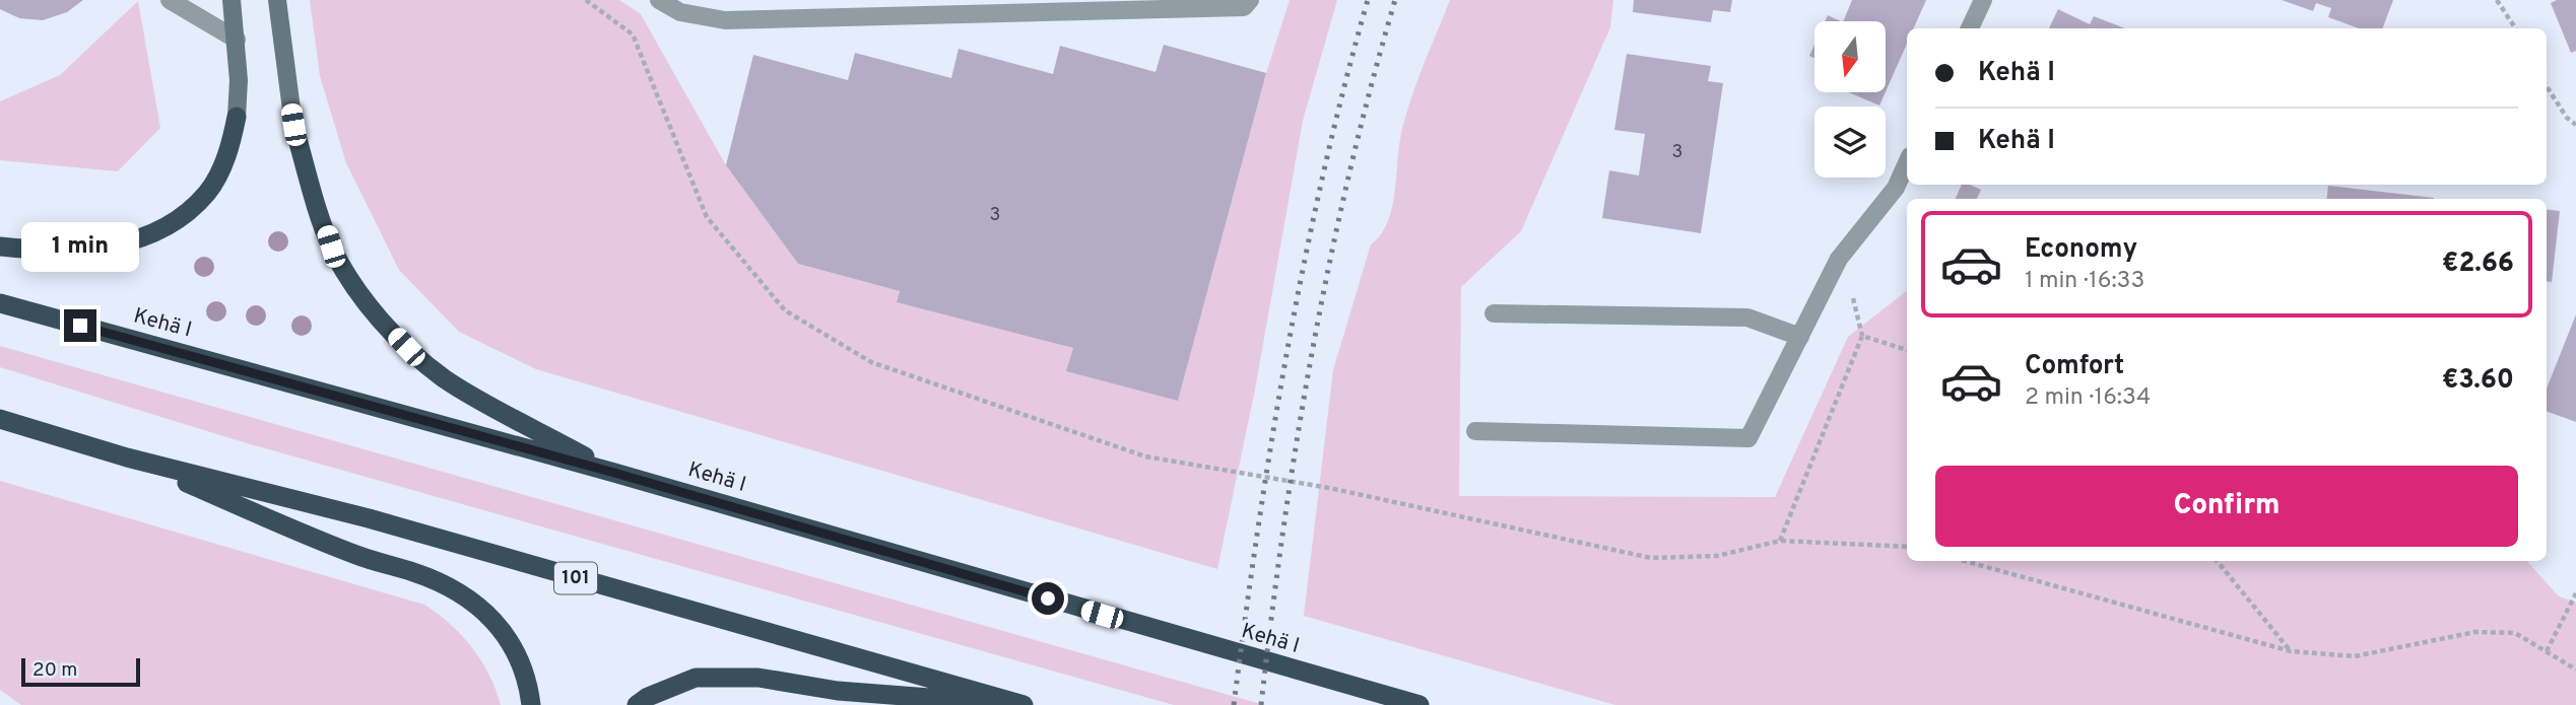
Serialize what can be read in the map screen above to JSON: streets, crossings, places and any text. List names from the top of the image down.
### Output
{
  "streets": {
    "highway": ["Kehä I", "101"]
  },
  "house_numbers": ["3", "3"],
  "scale_bar": "20 m",
  "north": "bottom",
  "page": {
    "banner": ["Kehä I", "Kehä I"],
    "list": [
      {
        "name": "Economy",
        "note": "1 min · 16:33",
        "value": "€2.66"
      },
      {
        "name": "Comfort",
        "note": "2 min · 16:34",
        "value": "€3.60"
      }
    ],
    "bubble": "1 min",
    "buttons": "Confirm",
    "scale": "20 m"
  }
}
